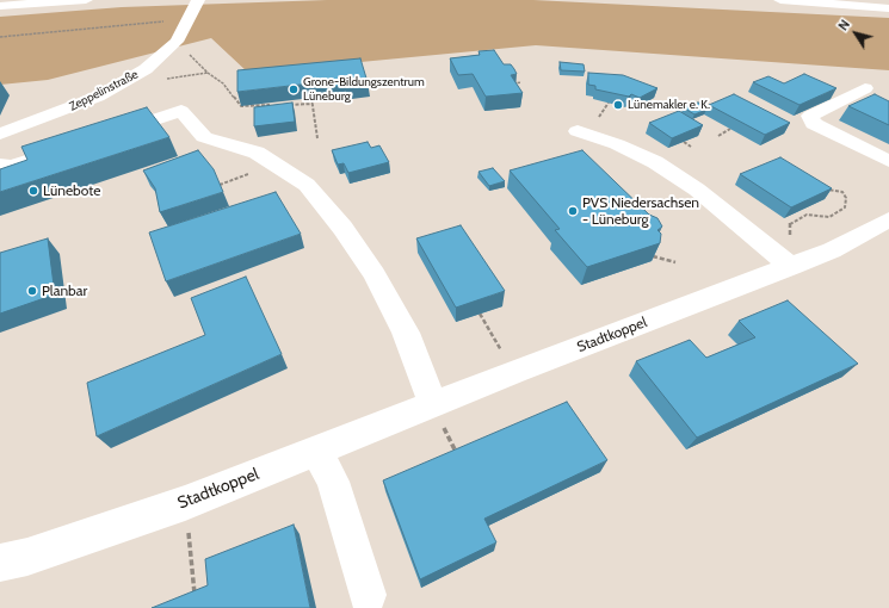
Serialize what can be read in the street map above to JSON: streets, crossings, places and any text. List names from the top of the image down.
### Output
{
  "streets": {
    "main road": ["Zeppelinstraße", "Stadtkoppel"]
  },
  "places": [
    "Grone-Bildungszentrum Lüneburg",
    "Lünemakler e. K.",
    "Lünebote",
    "PVS Niedersachsen - Lüneburg",
    "Planbar"
  ],
  "north": "top left"
}
